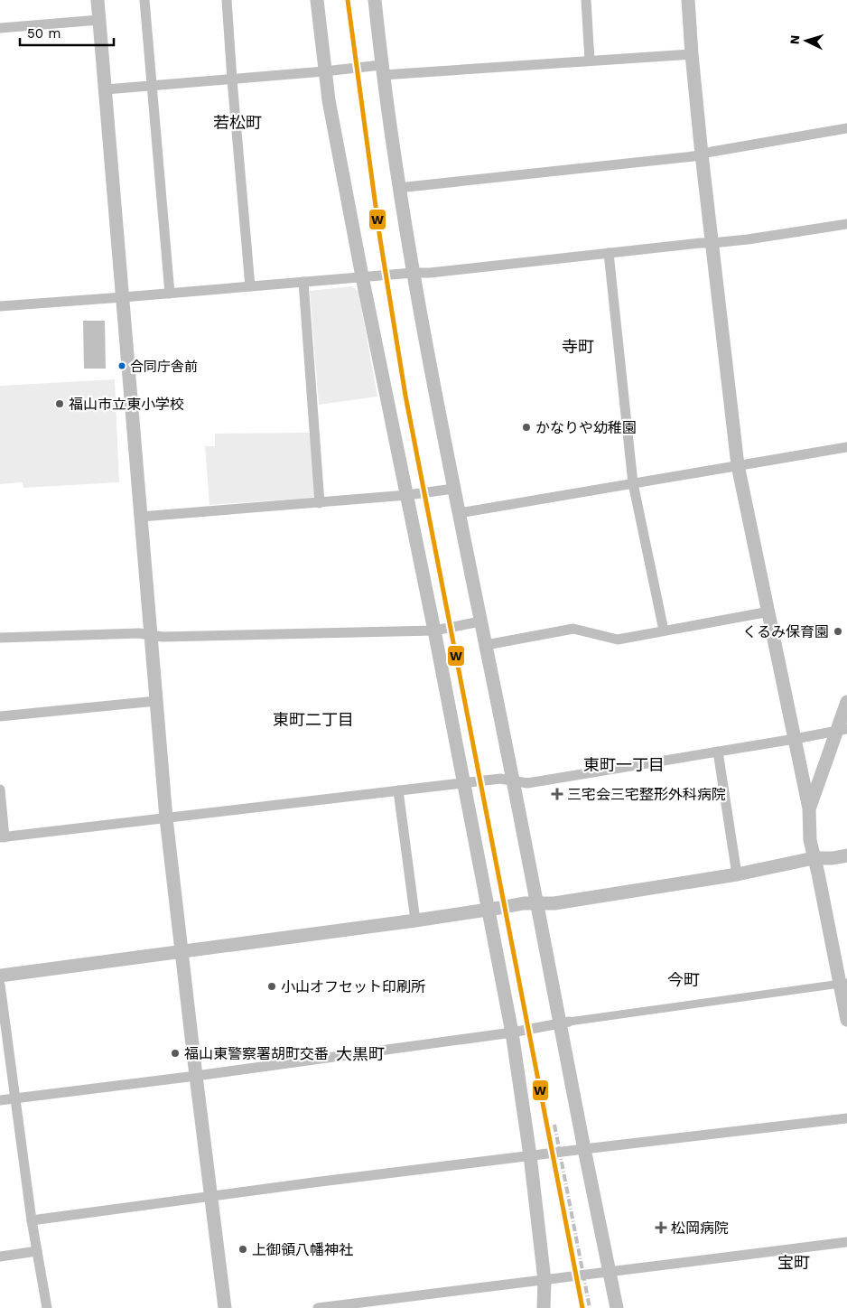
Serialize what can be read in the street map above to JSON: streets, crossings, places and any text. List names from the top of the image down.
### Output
{
  "districts": [
    "若松町",
    "寺町",
    "東町二丁目",
    "東町一丁目",
    "今町",
    "大黒町",
    "宝町"
  ],
  "places": {
    "other": [
      "合同庁舎前",
      "福山市立東小学校",
      "かなりや幼稚園",
      "くるみ保育園",
      "小山オフセット印刷所",
      "福山東警察署胡町交番",
      "上御領八幡神社"
    ],
    "health": ["三宅会三宅整形外科病院", "松岡病院"]
  },
  "lines": ["transit line W"],
  "scale_bar": "50 m",
  "north": "left"
}
